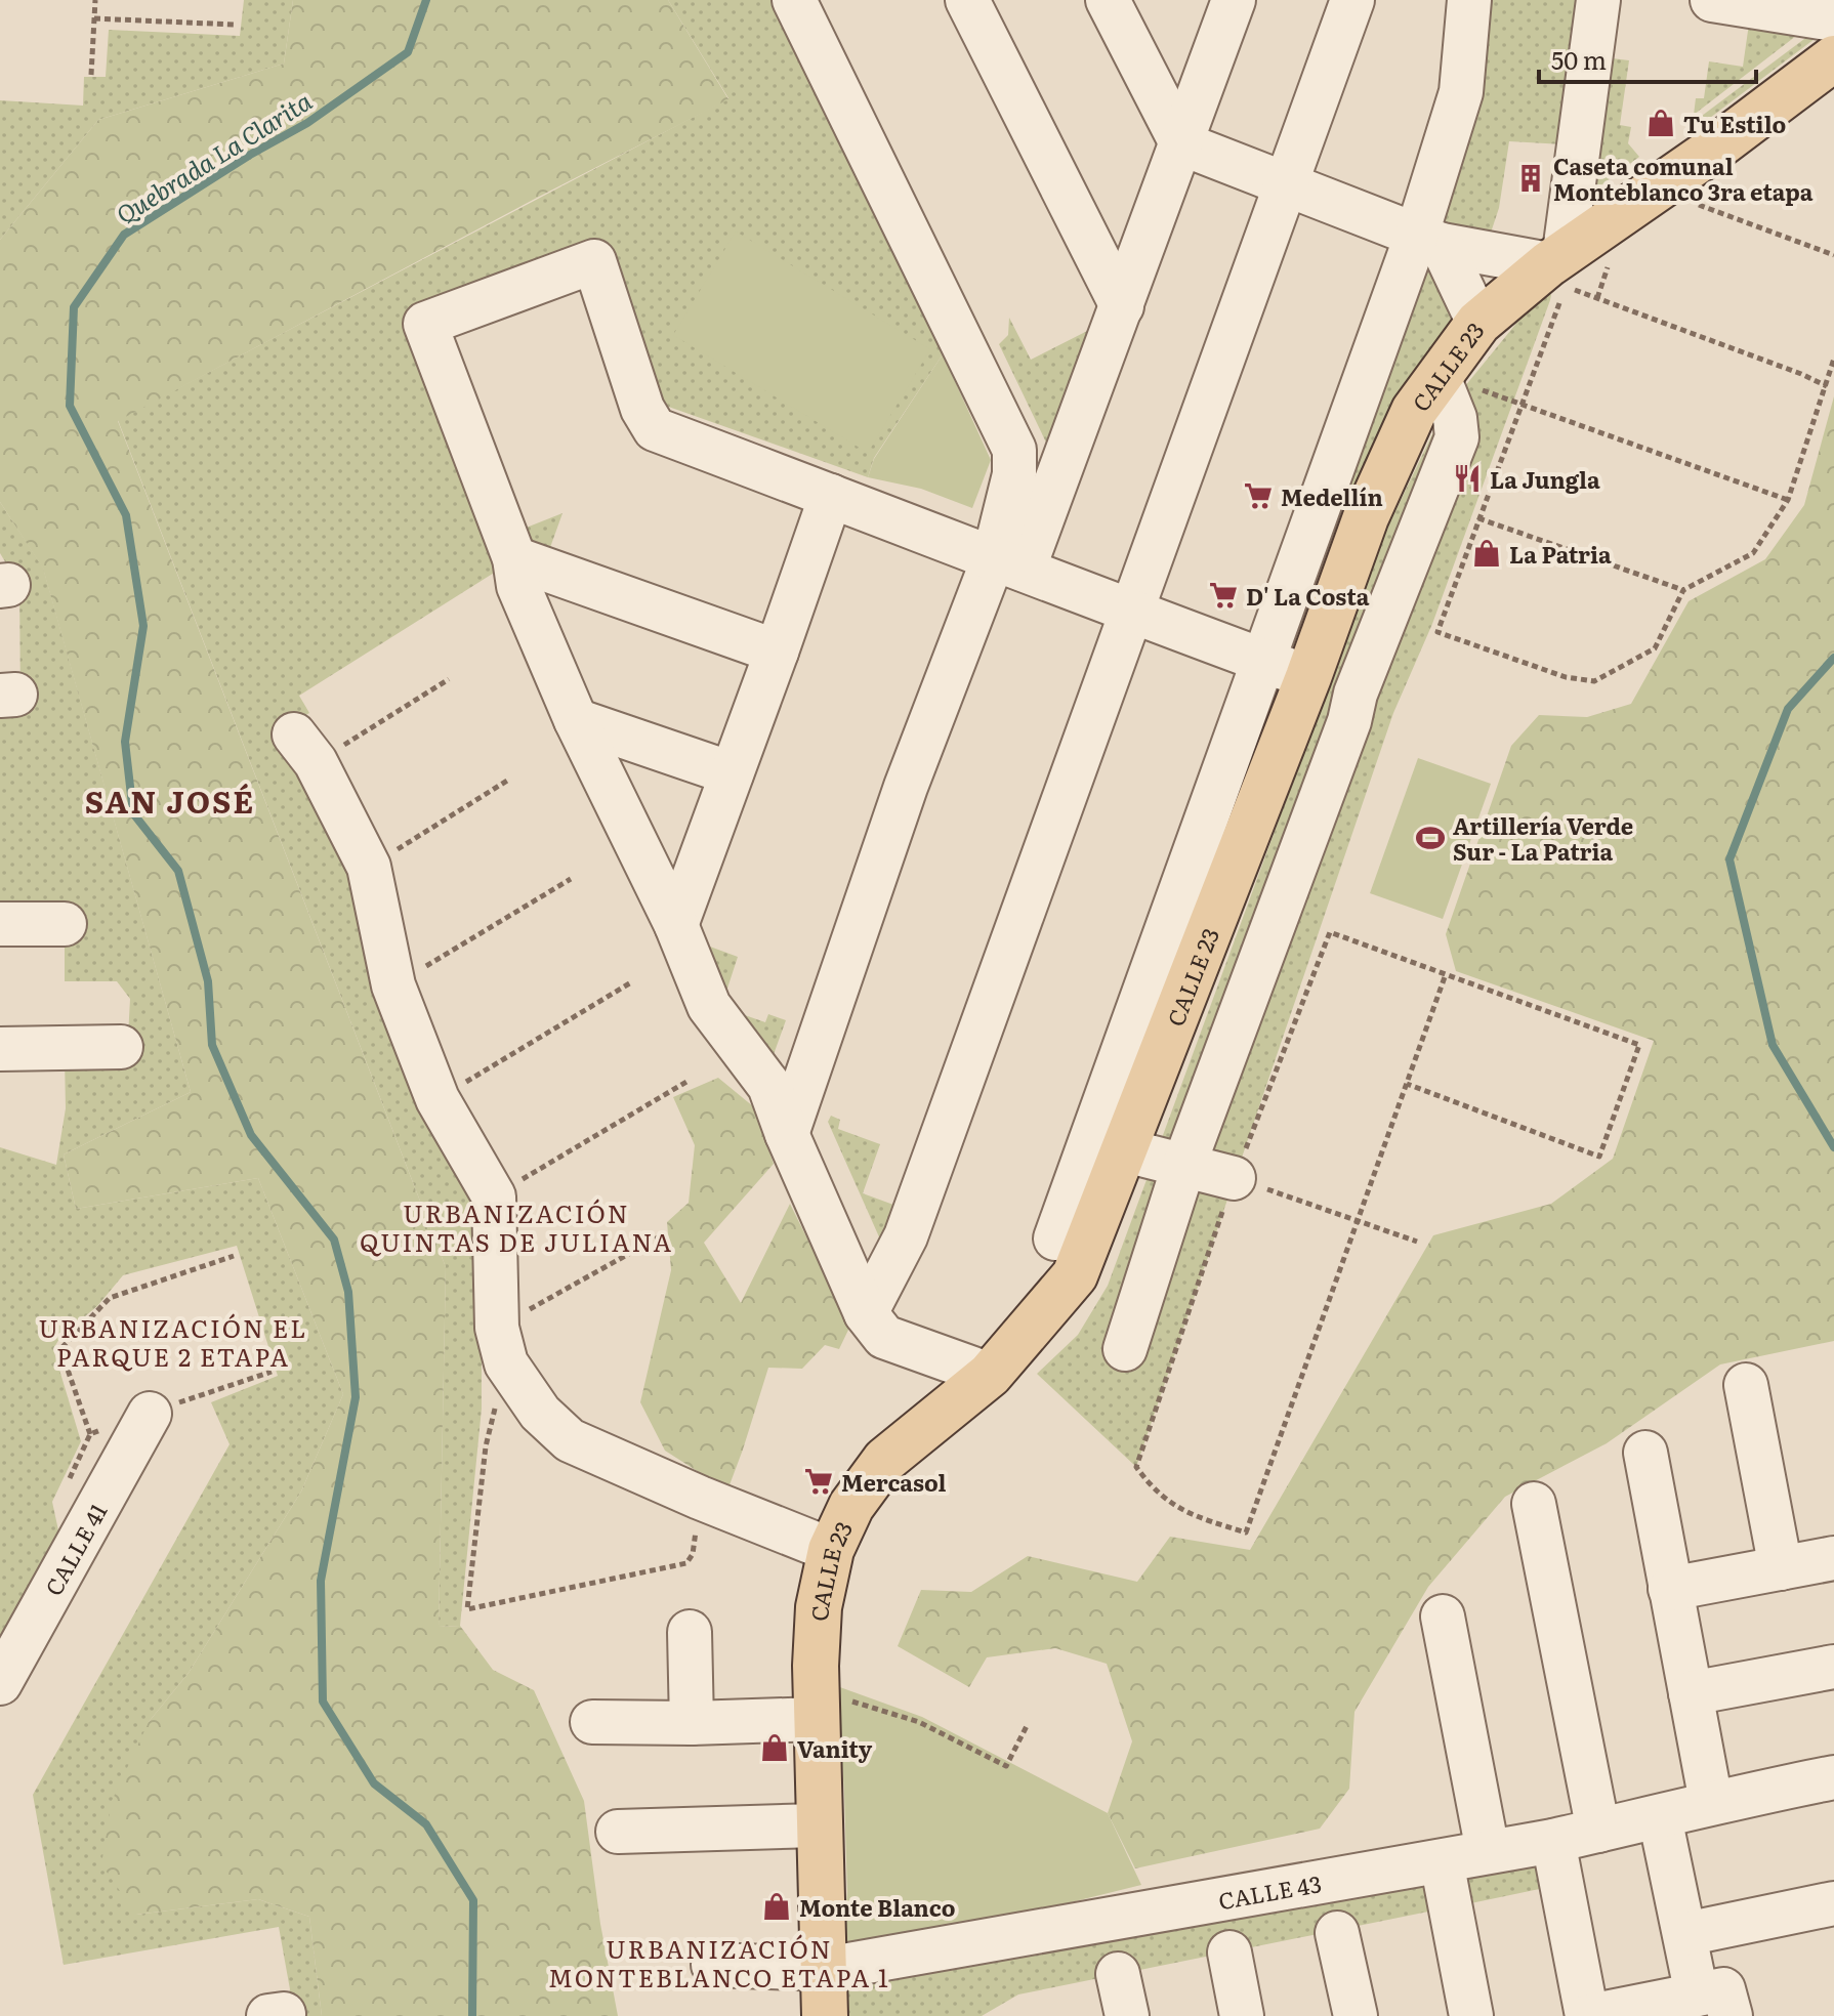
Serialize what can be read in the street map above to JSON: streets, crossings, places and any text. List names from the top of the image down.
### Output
{
  "streets": {
    "main road": ["CALLE 23"],
    "street": ["CALLE 41", "CALLE 43"]
  },
  "crossings": [
    ["CALLE 23", "CALLE 43"]
  ],
  "districts": [
    "SAN JOSÉ",
    "URBANIZACIÓN QUINTAS DE JULIANA",
    "URBANIZACIÓN EL PARQUE 2 ETAPA",
    "URBANIZACIÓN MONTEBLANCO ETAPA 1"
  ],
  "water": ["Quebrada La Clarita"],
  "places": {
    "shop": [
      "Tu Estilo",
      "La Patria",
      "Vanity",
      "Monte Blanco"
    ],
    "building": ["Caseta comunal Monteblanco 3ra etapa"],
    "restaurant": ["La Jungla"],
    "supermarket": ["Medellín", "D' La Costa", "Mercasol"],
    "sports": ["Artillería Verde Sur - La Patria"]
  },
  "scale_bar": "50 m"
}
